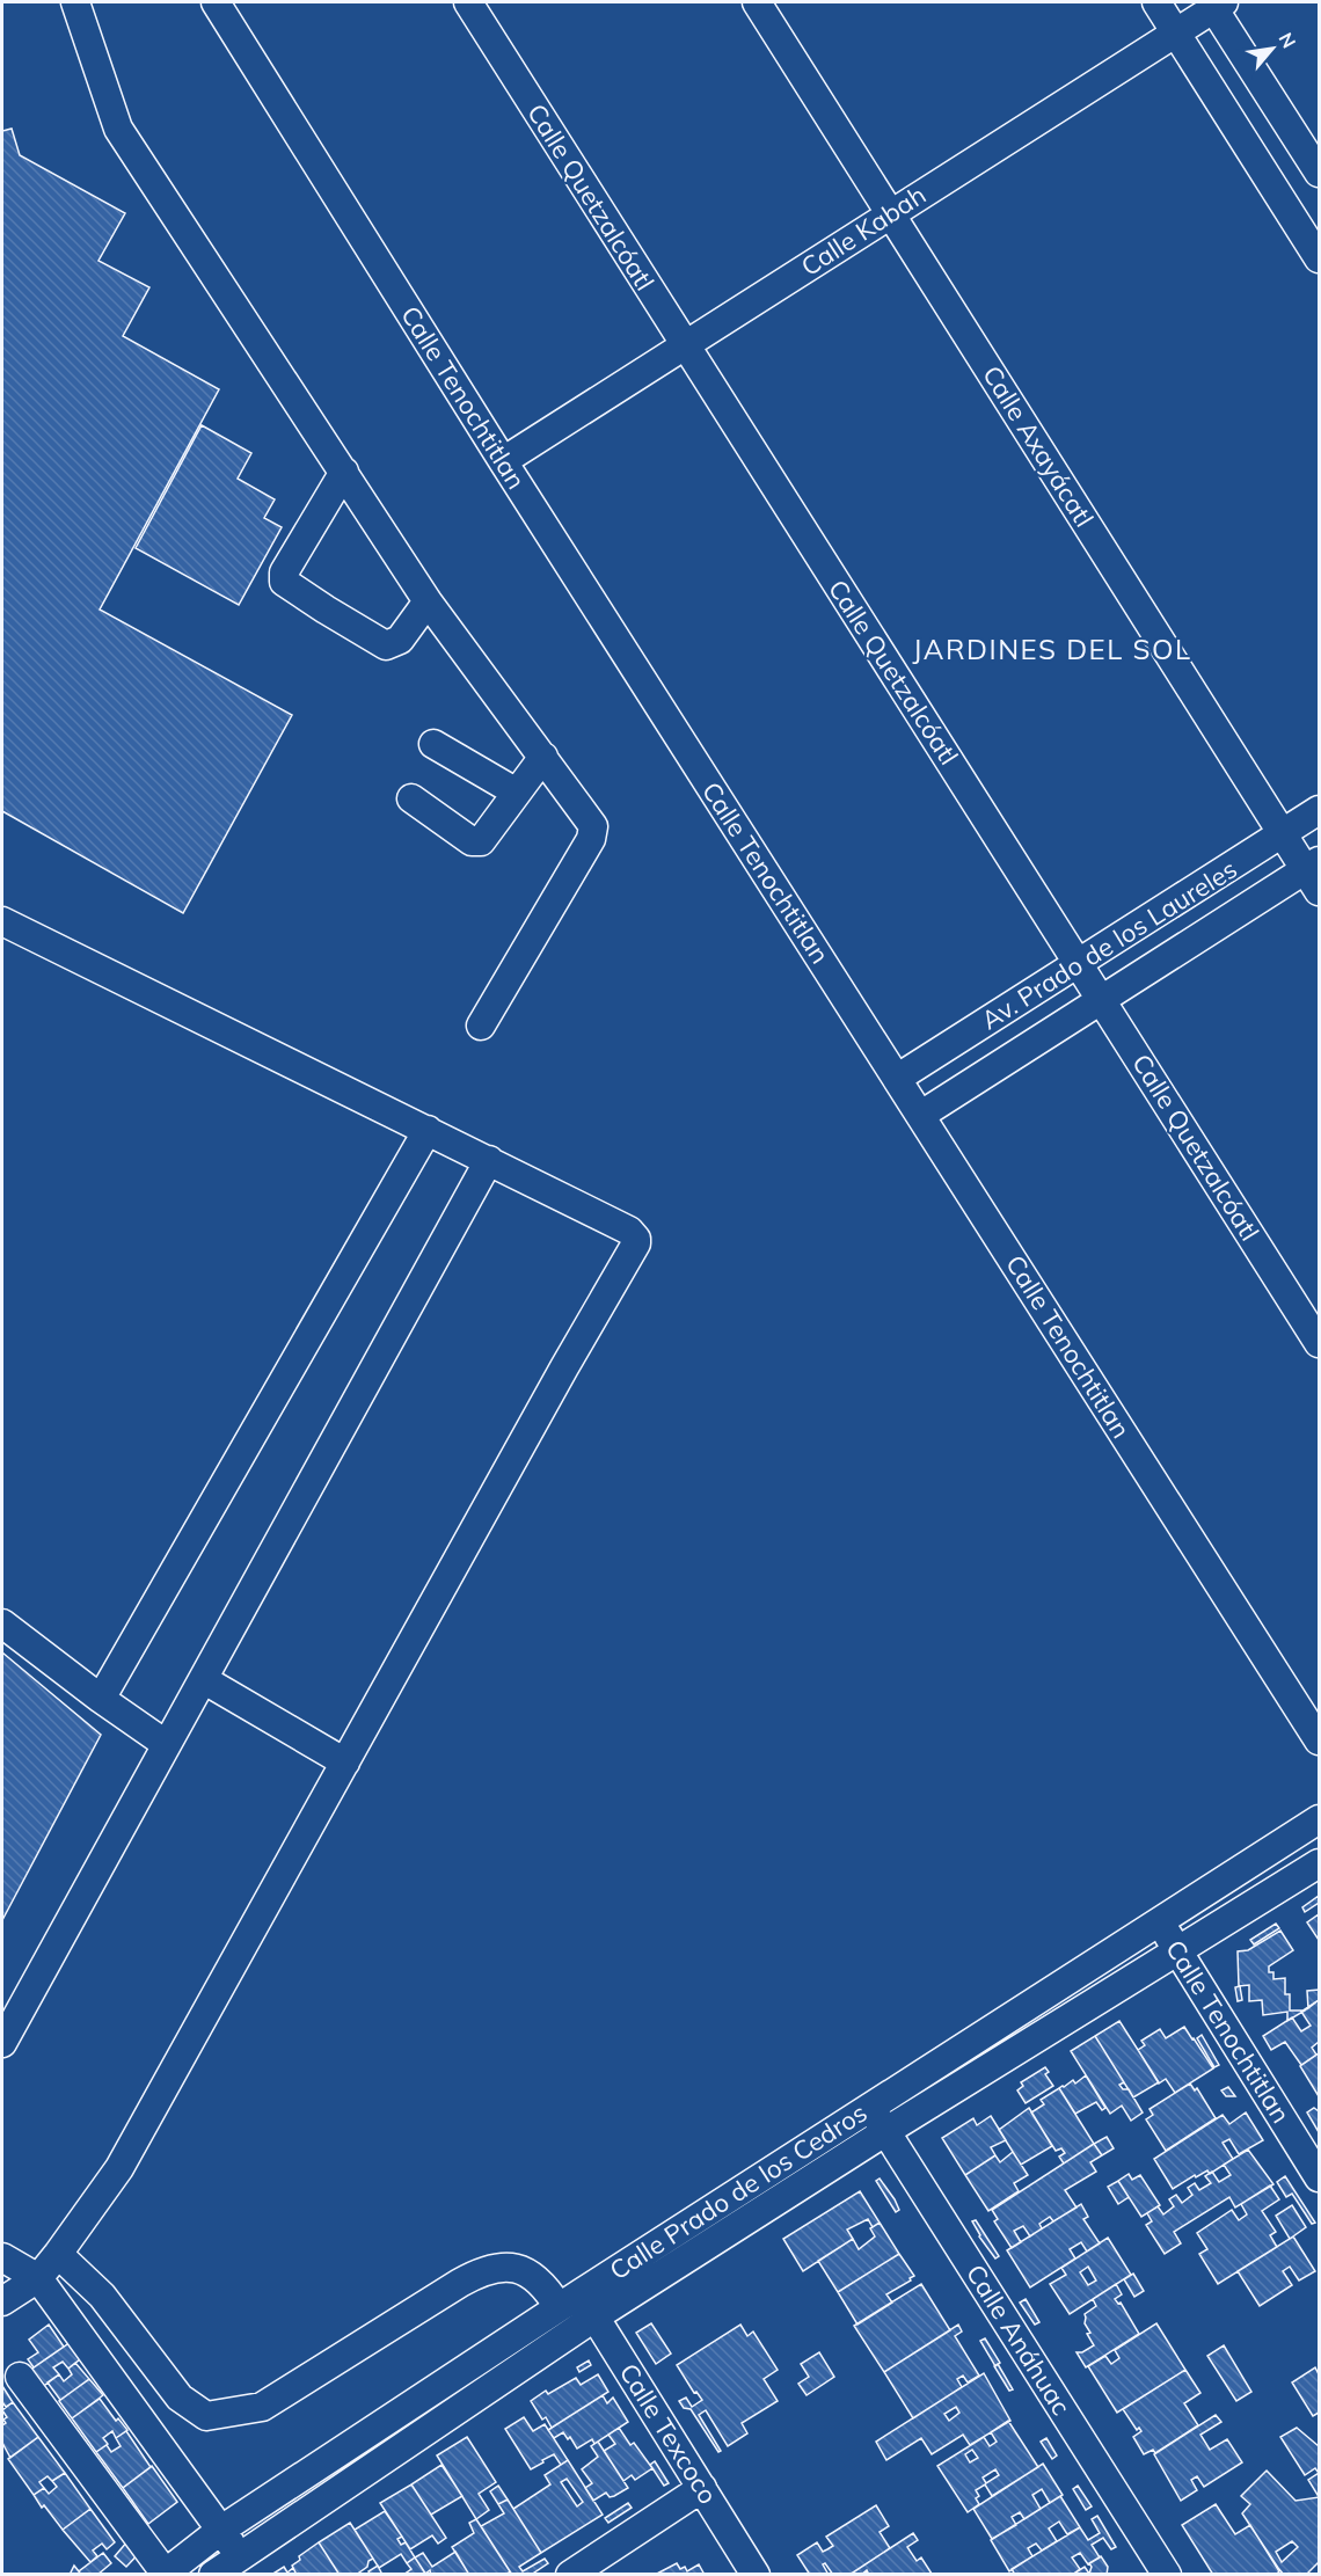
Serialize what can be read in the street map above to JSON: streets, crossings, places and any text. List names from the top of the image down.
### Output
{
  "streets": {
    "street": [
      "Calle Quetzalcóatl",
      "Calle Kabah",
      "Calle Tenochtitlan",
      "Calle Axayácatl",
      "Av. Prado de los Laureles",
      "Calle Prado de los Cedros",
      "Calle Anáhuac",
      "Calle Texcoco"
    ]
  },
  "crossings": [
    ["Calle Quetzalcóatl", "Calle Kabah"],
    ["Calle Quetzalcóatl", "Av. Prado de los Laureles"],
    ["Calle Kabah", "Calle Tenochtitlan"],
    ["Calle Kabah", "Calle Axayácatl"],
    ["Calle Tenochtitlan", "Av. Prado de los Laureles"],
    ["Calle Tenochtitlan", "Calle Prado de los Cedros"],
    ["Calle Axayácatl", "Av. Prado de los Laureles"],
    ["Calle Prado de los Cedros", "Calle Anáhuac"],
    ["Calle Prado de los Cedros", "Calle Texcoco"]
  ],
  "districts": ["JARDINES DEL SOL"],
  "north": "top right"
}
